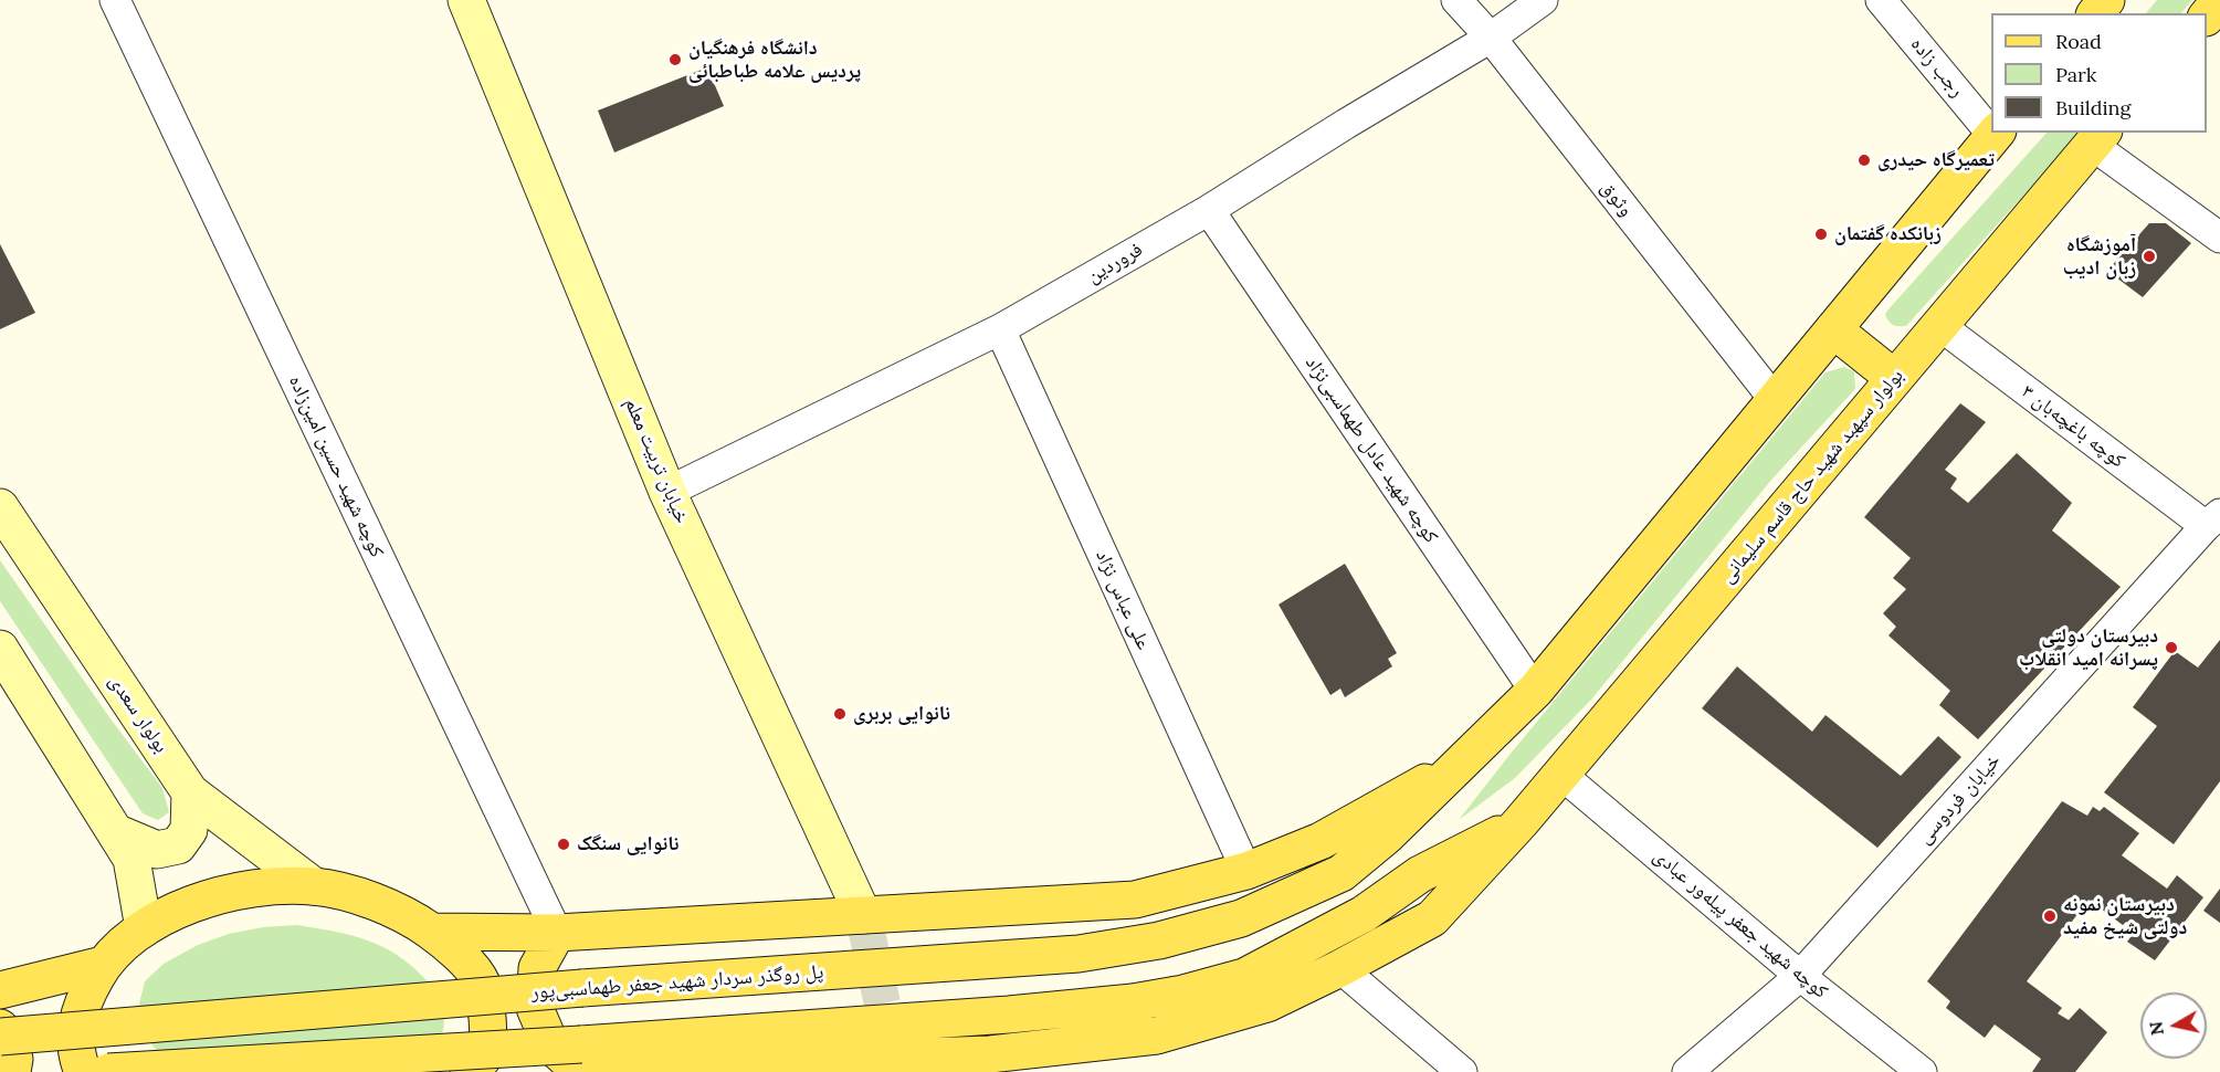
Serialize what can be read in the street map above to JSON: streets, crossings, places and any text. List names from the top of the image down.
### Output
{
  "streets": {
    "main road": ["بولوار سپهبد شهید حاج قاسم سلیمانی", "پل روگذر سردار شهید جعفر طهماسبی‌پور"],
    "street": [
      "رجب زاده",
      "وثوق",
      "فروردین",
      "کوچه باغچه‌بان ۳",
      "کوچه شهید عادل طهماسبی‌نژاد",
      "خیابان تربیت معلم",
      "کوچه شهید حسین امین‌زاده",
      "علی عباس نژاد",
      "بولوار سعدی",
      "خیابان فردوسی",
      "کوچه شهید جعفر پیله‌ور عبادی"
    ]
  },
  "crossings": [
    ["وثوق", "فروردین"],
    ["فروردین", "کوچه شهید عادل طهماسبی‌نژاد"],
    ["فروردین", "خیابان تربیت معلم"],
    ["فروردین", "علی عباس نژاد"],
    ["کوچه باغچه‌بان ۳", "بولوار سپهبد شهید حاج قاسم سلیمانی"],
    ["کوچه باغچه‌بان ۳", "خیابان فردوسی"],
    ["بولوار سپهبد شهید حاج قاسم سلیمانی", "کوچه شهید جعفر پیله‌ور عبادی"],
    ["خیابان فردوسی", "کوچه شهید جعفر پیله‌ور عبادی"]
  ],
  "places": [
    "دانشگاه فرهنگیان پردیس علامه طباطبائی",
    "تعمیرگاه حیدری",
    "زبانکده گفتمان",
    "آموزشگاه زبان ادیب",
    "دبیرستان دولتی پسرانه امید انقلاب",
    "نانوایی بربری",
    "نانوایی سنگک",
    "دبیرستان نمونه دولتی شیخ مفید"
  ],
  "legend": ["Road", "Park", "Building"],
  "north": "left"
}
